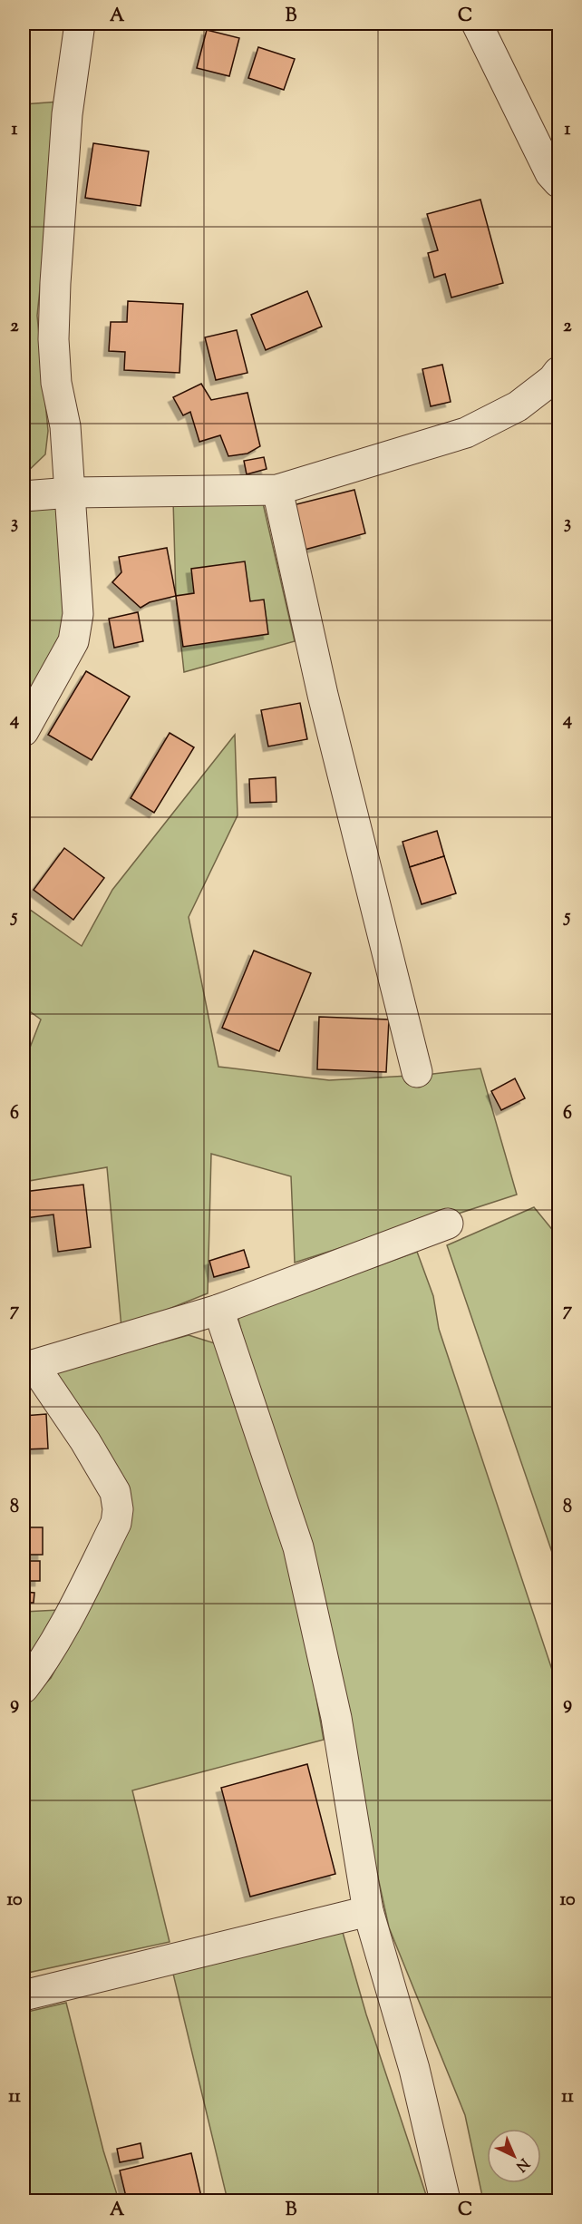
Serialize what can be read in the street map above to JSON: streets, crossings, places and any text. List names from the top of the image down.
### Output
{
  "north": "bottom right",
  "grid": {
    "columns": ["A", "B", "C"],
    "rows": [
      "1",
      "2",
      "3",
      "4",
      "5",
      "6",
      "7",
      "8",
      "9",
      "10",
      "11"
    ]
  }
}
